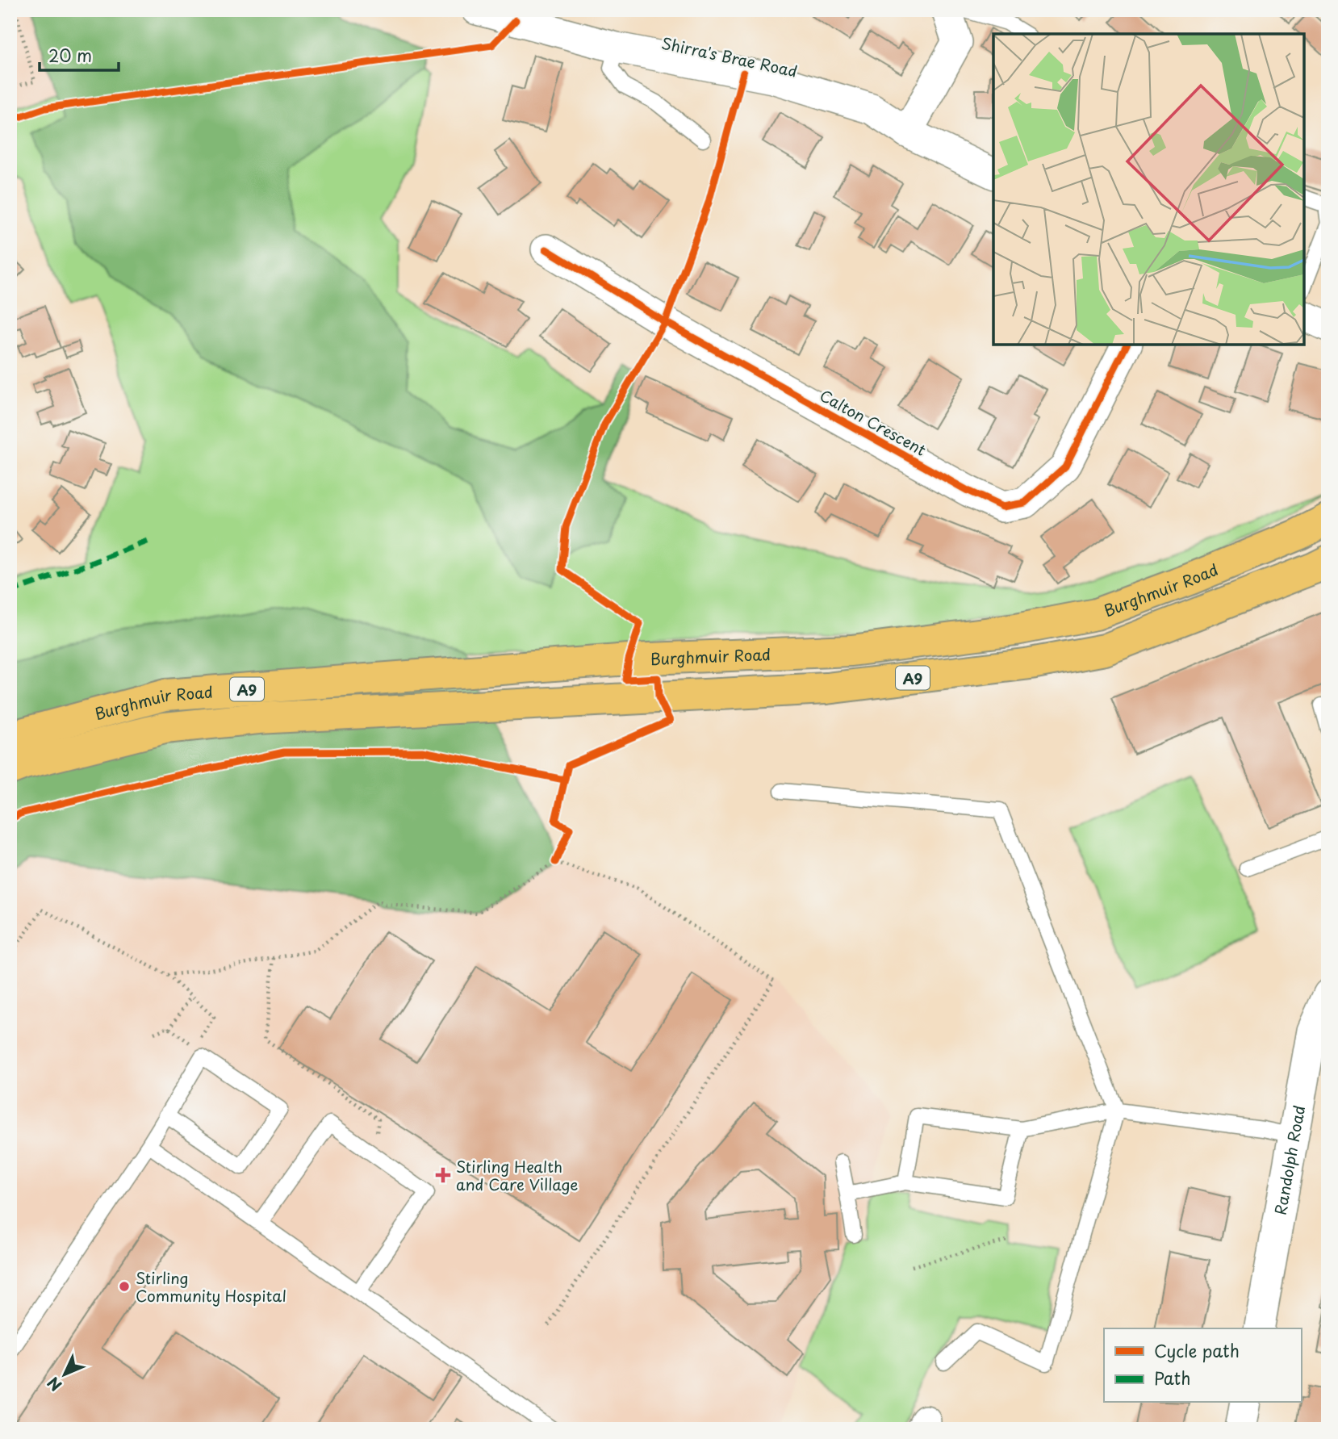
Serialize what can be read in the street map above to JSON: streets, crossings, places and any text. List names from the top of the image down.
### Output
{
  "streets": {
    "main road": ["Burghmuir Road", "A9"],
    "street": ["Shirra's Brae Road", "Calton Crescent", "Randolph Road"]
  },
  "places": {
    "health": ["Stirling Health and Care Village"],
    "other": ["Stirling Community Hospital"]
  },
  "legend": ["Cycle path", "Path"],
  "scale_bar": "20 m",
  "north": "bottom left"
}
